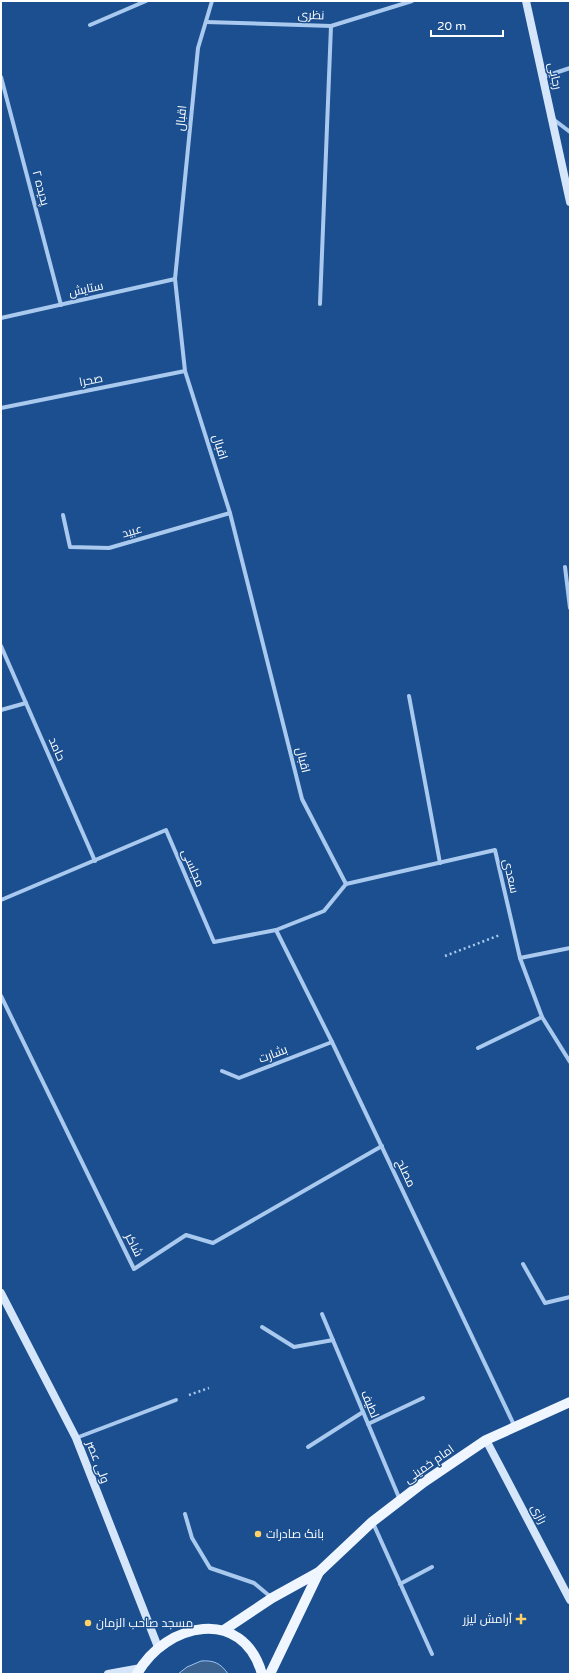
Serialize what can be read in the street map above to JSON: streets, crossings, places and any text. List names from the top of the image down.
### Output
{
  "streets": {
    "main road": ["امام خمینی"],
    "street": [
      "نظری",
      "رجایی",
      "اقبال",
      "پدیده ۲",
      "ستایش",
      "صحرا",
      "عبید",
      "حامد",
      "مجلسی",
      "سعدی",
      "بشارت",
      "مصلح",
      "شاکر",
      "لطیف",
      "ولی عصر",
      "رازی"
    ]
  },
  "crossings": [
    ["نظری", "اقبال"],
    ["اقبال", "ستایش"],
    ["اقبال", "صحرا"],
    ["اقبال", "عبید"],
    ["اقبال", "مجلسی"],
    ["اقبال", "سعدی"],
    ["پدیده ۲", "ستایش"],
    ["حامد", "مجلسی"],
    ["مجلسی", "سعدی"],
    ["مجلسی", "مصلح"],
    ["بشارت", "مصلح"],
    ["مصلح", "شاکر"],
    ["مصلح", "امام خمینی"],
    ["لطیف", "امام خمینی"],
    ["امام خمینی", "رازی"]
  ],
  "places": {
    "other": ["بانک صادرات", "مسجد صاحب الزمان"],
    "health": ["آرامش لیزر"]
  },
  "scale_bar": "20 m"
}
